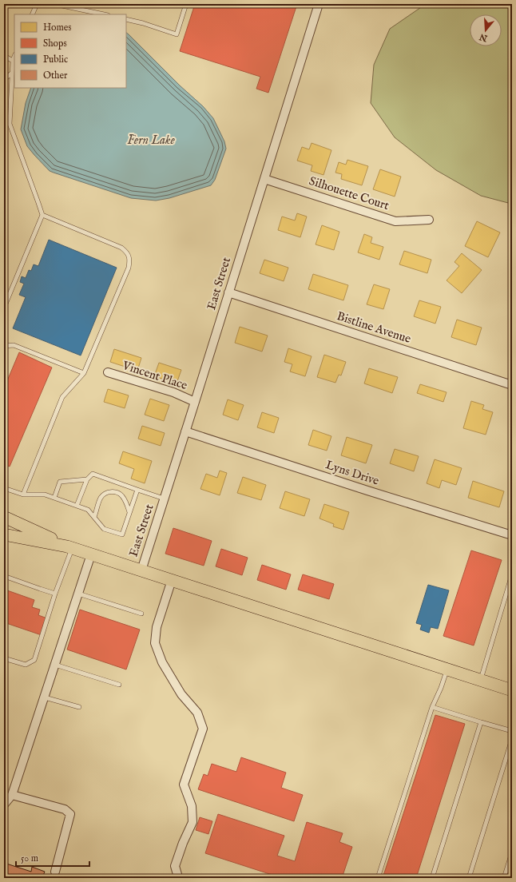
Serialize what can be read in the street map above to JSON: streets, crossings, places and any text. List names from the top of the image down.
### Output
{
  "streets": {
    "street": [
      "Silhouette Court",
      "East Street",
      "Bistline Avenue",
      "Vincent Place",
      "Lyns Drive"
    ]
  },
  "crossings": [
    ["Silhouette Court", "East Street"],
    ["East Street", "Bistline Avenue"],
    ["East Street", "Vincent Place"],
    ["East Street", "Lyns Drive"]
  ],
  "water": ["Fern Lake"],
  "legend": [
    "Homes",
    "Shops",
    "Public",
    "Other"
  ],
  "scale_bar": "50 m",
  "north": "bottom"
}
